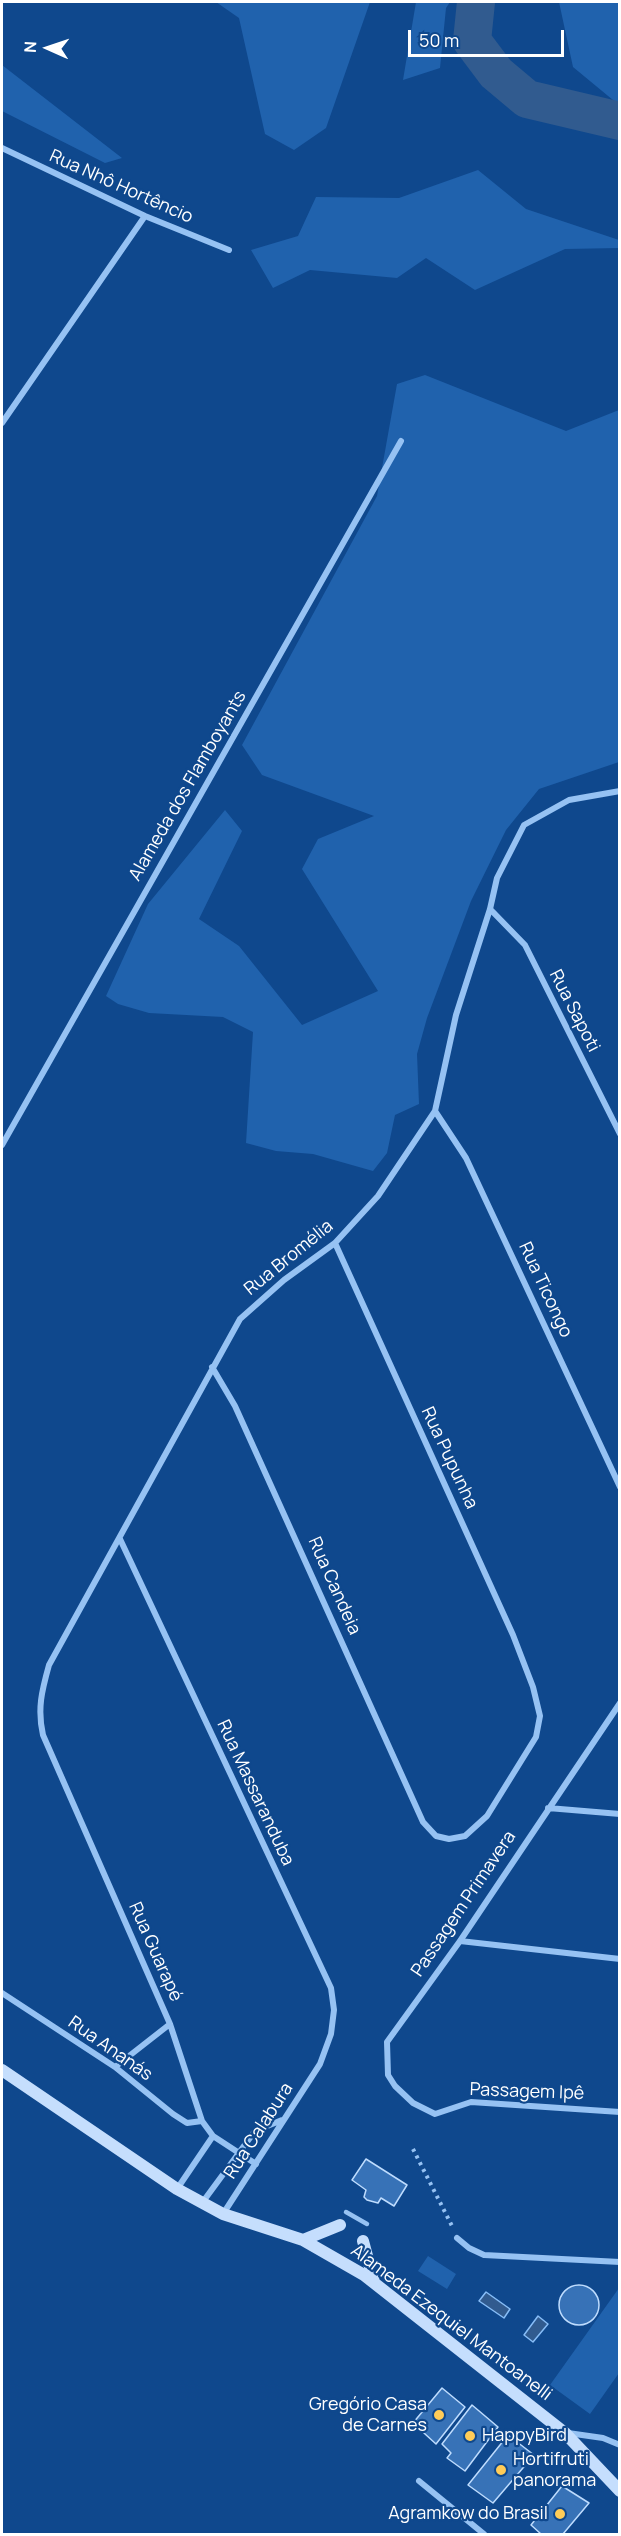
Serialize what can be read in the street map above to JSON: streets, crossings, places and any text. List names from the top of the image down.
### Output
{
  "streets": {
    "main road": ["Alameda Ezequiel Mantoanelli"],
    "street": [
      "Rua Nhô Hortêncio",
      "Alameda dos Flamboyants",
      "Rua Sapoti",
      "Rua Bromélia",
      "Rua Ticongo",
      "Rua Pupunha",
      "Rua Candeia",
      "Rua Massaranduba",
      "Passagem Primavera",
      "Rua Guarapé",
      "Rua Ananás",
      "Passagem Ipê",
      "Rua Calabura"
    ]
  },
  "crossings": [
    ["Rua Sapoti", "Rua Bromélia"],
    ["Rua Bromélia", "Rua Ticongo"],
    ["Rua Bromélia", "Rua Pupunha"],
    ["Rua Bromélia", "Rua Candeia"],
    ["Rua Bromélia", "Rua Massaranduba"],
    ["Rua Bromélia", "Rua Guarapé"],
    ["Rua Pupunha", "Rua Candeia"],
    ["Rua Massaranduba", "Rua Calabura"],
    ["Passagem Primavera", "Passagem Ipê"],
    ["Rua Guarapé", "Rua Ananás"],
    ["Rua Guarapé", "Rua Calabura"],
    ["Rua Calabura", "Alameda Ezequiel Mantoanelli"]
  ],
  "places": [
    "Gregório Casa de Carnes",
    "HappyBird",
    "Hortifruti panorama",
    "Agramkow do Brasil"
  ],
  "scale_bar": "50 m",
  "north": "left"
}
